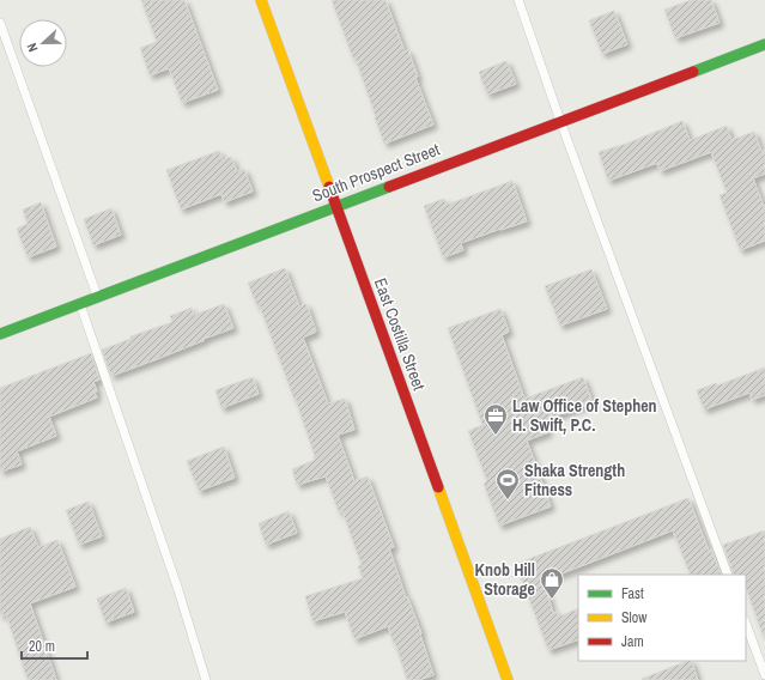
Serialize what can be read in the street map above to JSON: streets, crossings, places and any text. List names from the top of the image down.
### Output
{
  "streets": {
    "street": ["South Prospect Street", "East Costilla Street"]
  },
  "crossings": [
    ["South Prospect Street", "East Costilla Street"]
  ],
  "places": {
    "office": ["Law Office of Stephen H. Swift, P.C."],
    "sports": ["Shaka Strength Fitness"],
    "shop": ["Knob Hill Storage"]
  },
  "legend": ["Fast", "Slow", "Jam"],
  "scale_bar": "20 m",
  "north": "left"
}
